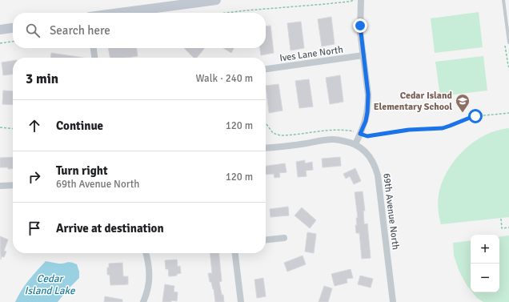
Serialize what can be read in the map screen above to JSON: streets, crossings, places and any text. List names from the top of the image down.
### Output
{
  "streets": {
    "street": ["Ives Lane North", "69th Avenue North"]
  },
  "water": ["Cedar Island Lake"],
  "places": {
    "school or university": ["Cedar Island Elementary School"]
  },
  "page": {
    "search": "Search here",
    "heading": ["3 min", "Walk · 240 m"],
    "list": [
      ["Continue", "120 m"],
      ["Turn right", "69th Avenue North", "120 m"],
      "Arrive at destination"
    ],
    "map_buttons": ["+", "−"]
  }
}
